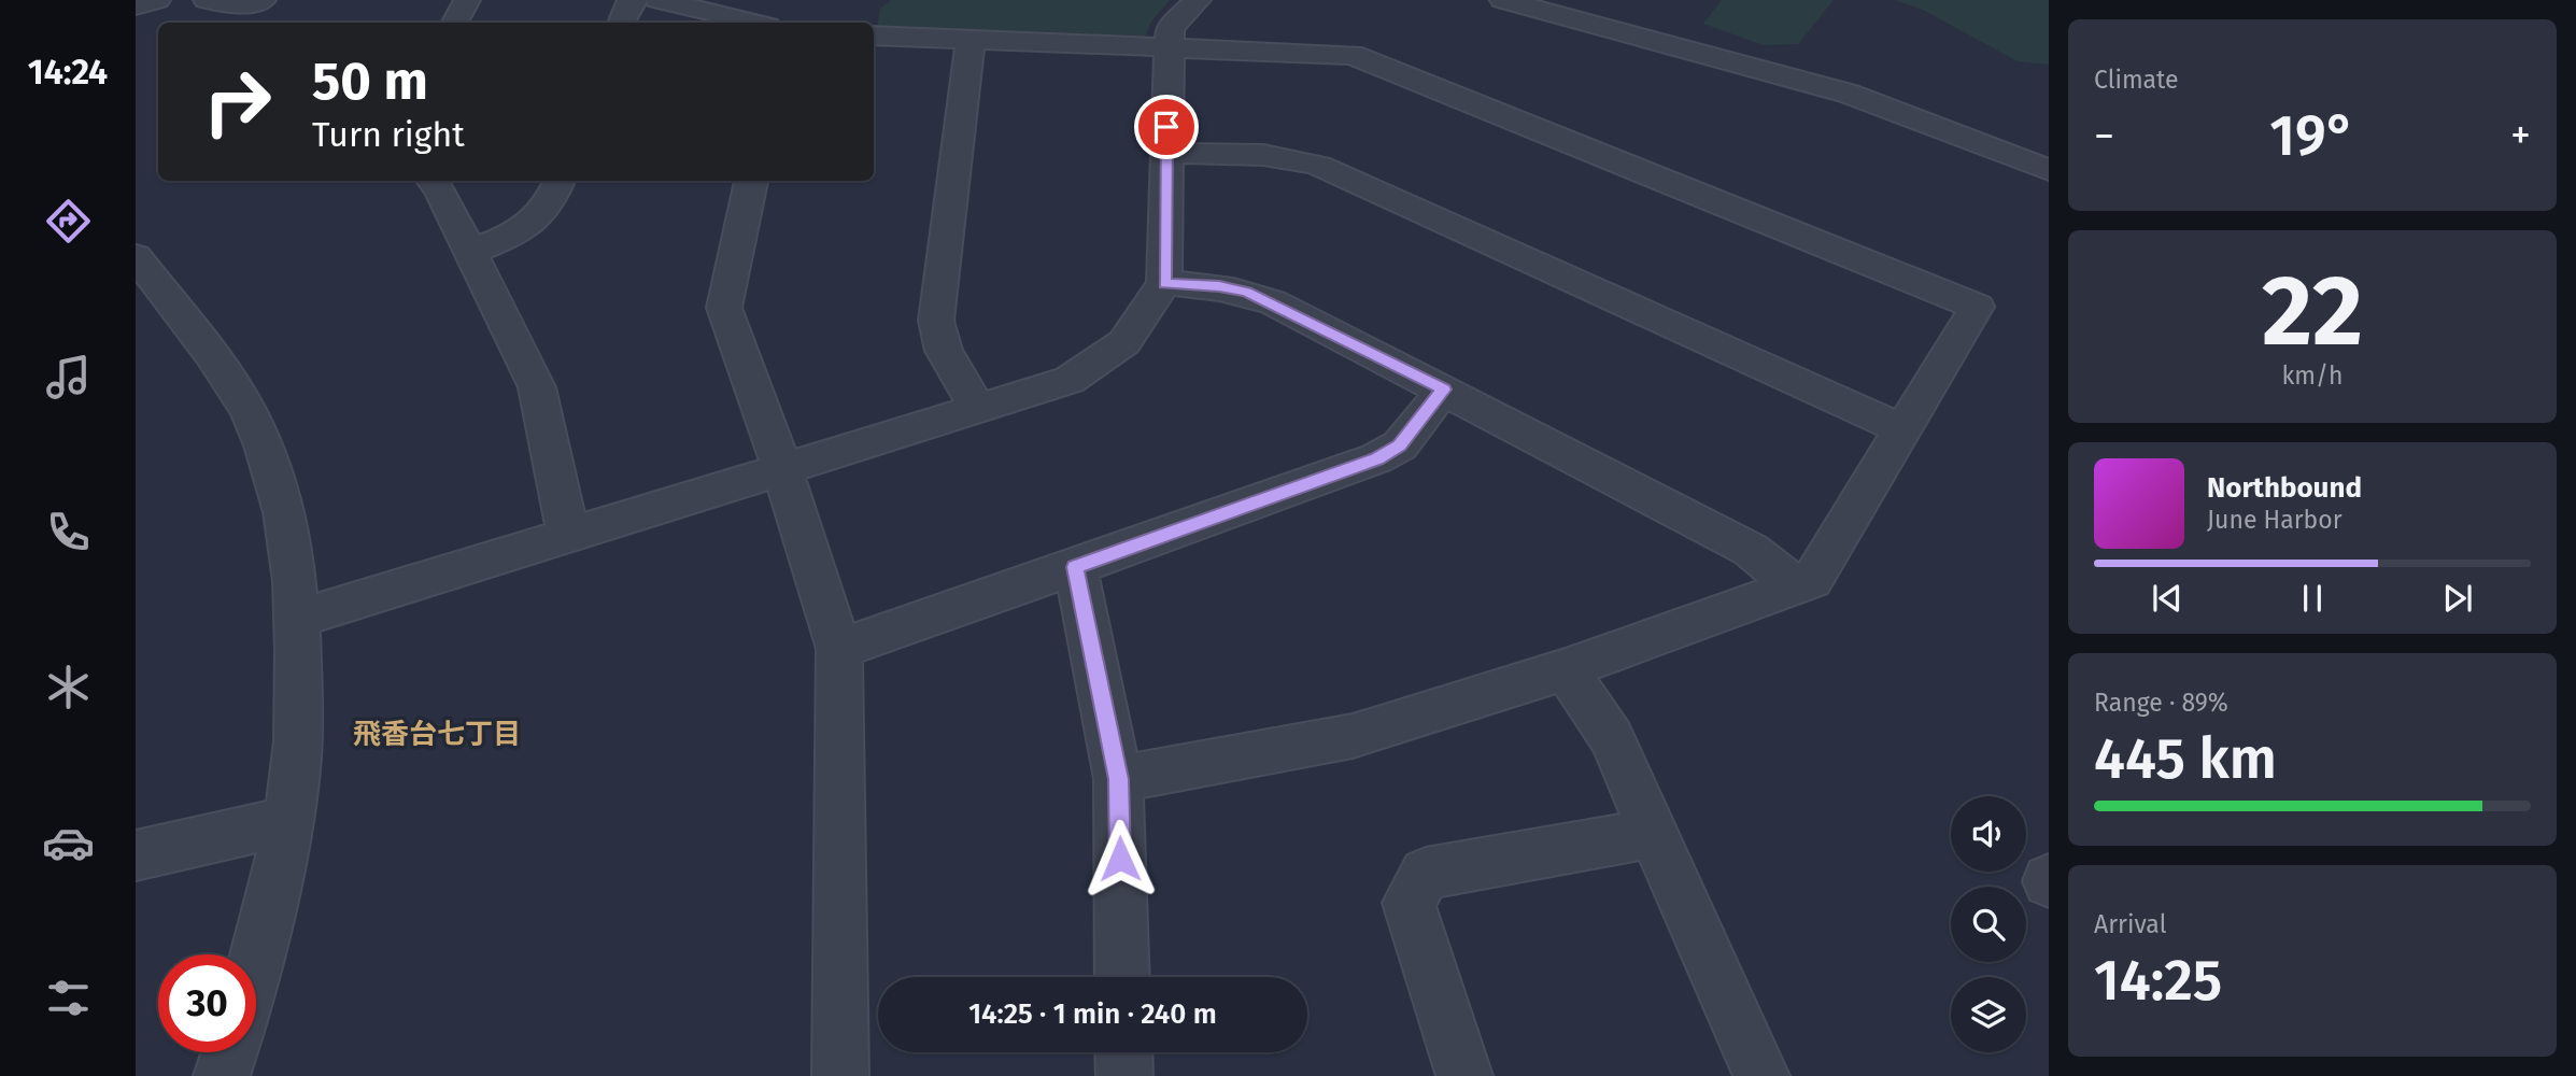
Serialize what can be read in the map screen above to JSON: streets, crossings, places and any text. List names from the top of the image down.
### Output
{
  "districts": ["飛香台七丁目"],
  "page": {
    "tabs": "14:24",
    "tile": [
      "Climate",
      ["22", "km/h"],
      ["Range · 89%", "445 km"],
      ["Arrival", "14:25"]
    ],
    "turn": ["50 m", "Turn right"],
    "heat": ["−", "19°", "+"],
    "song": ["Northbound", "June Harbor"],
    "limit": "30",
    "trip": "14:25 · 1 min · 240 m"
  }
}
